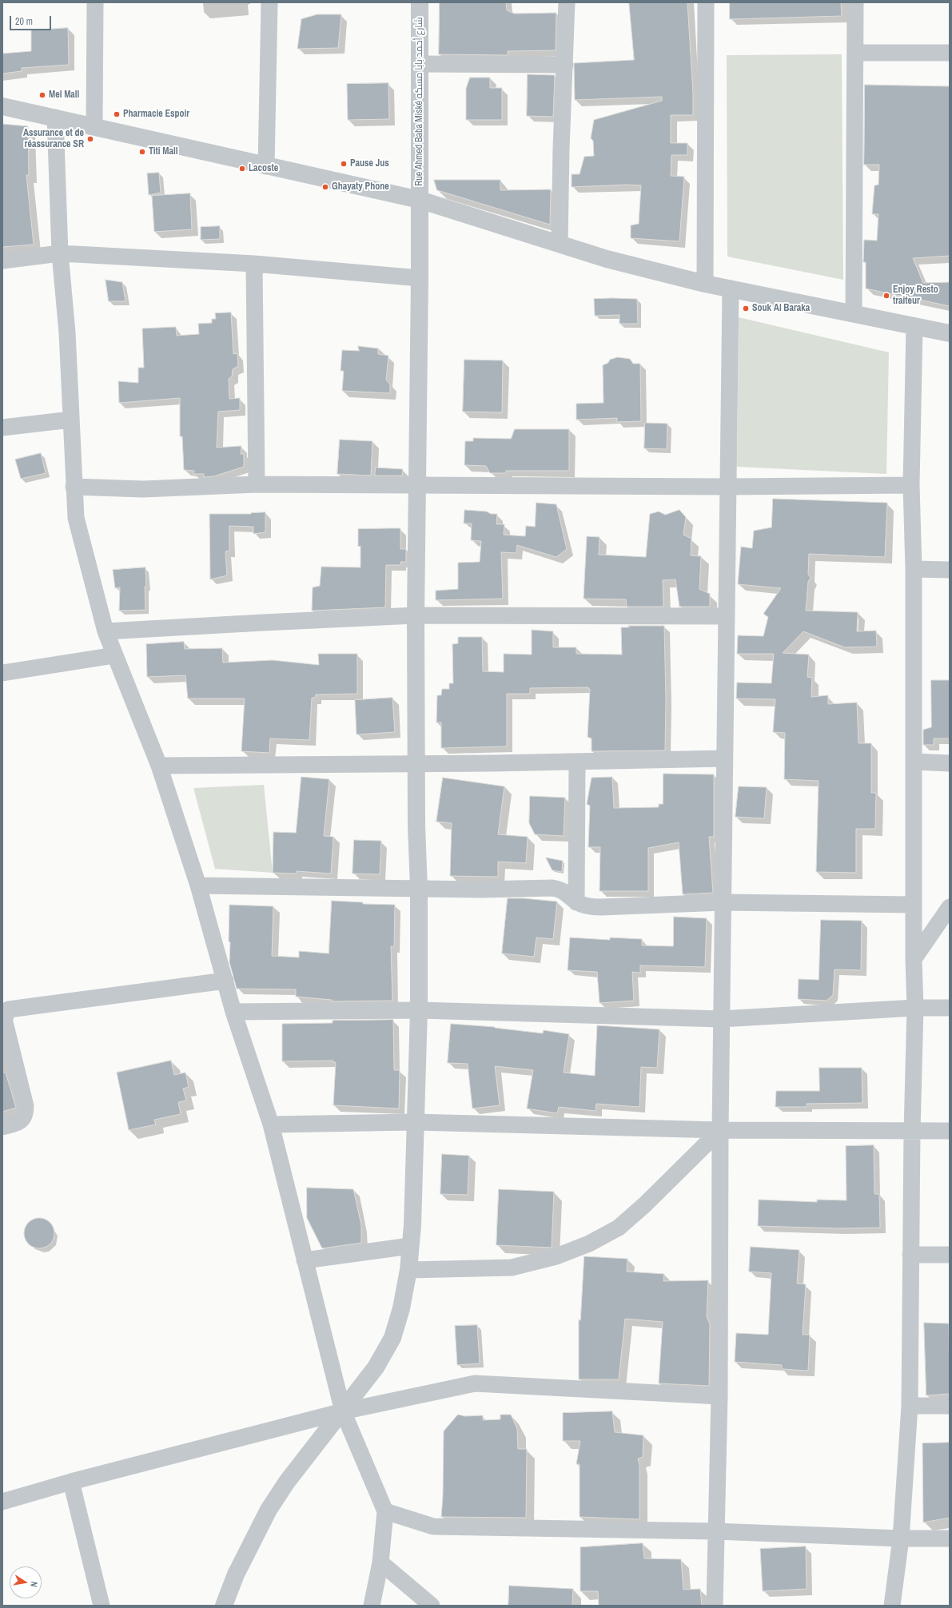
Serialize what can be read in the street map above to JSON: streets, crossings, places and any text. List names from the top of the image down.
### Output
{
  "streets": {
    "street": ["Rue Ahmed Baba Miské شارع أحمد بابا مسكه"]
  },
  "places": [
    "Mel Mall",
    "Pharmacie Espoir",
    "Assurance et de réassurance SR",
    "Titi Mall",
    "Pause Jus",
    "Lacoste",
    "Ghayaty Phone",
    "Enjoy Resto traiteur",
    "Souk Al Baraka"
  ],
  "scale_bar": "20 m",
  "north": "right"
}
